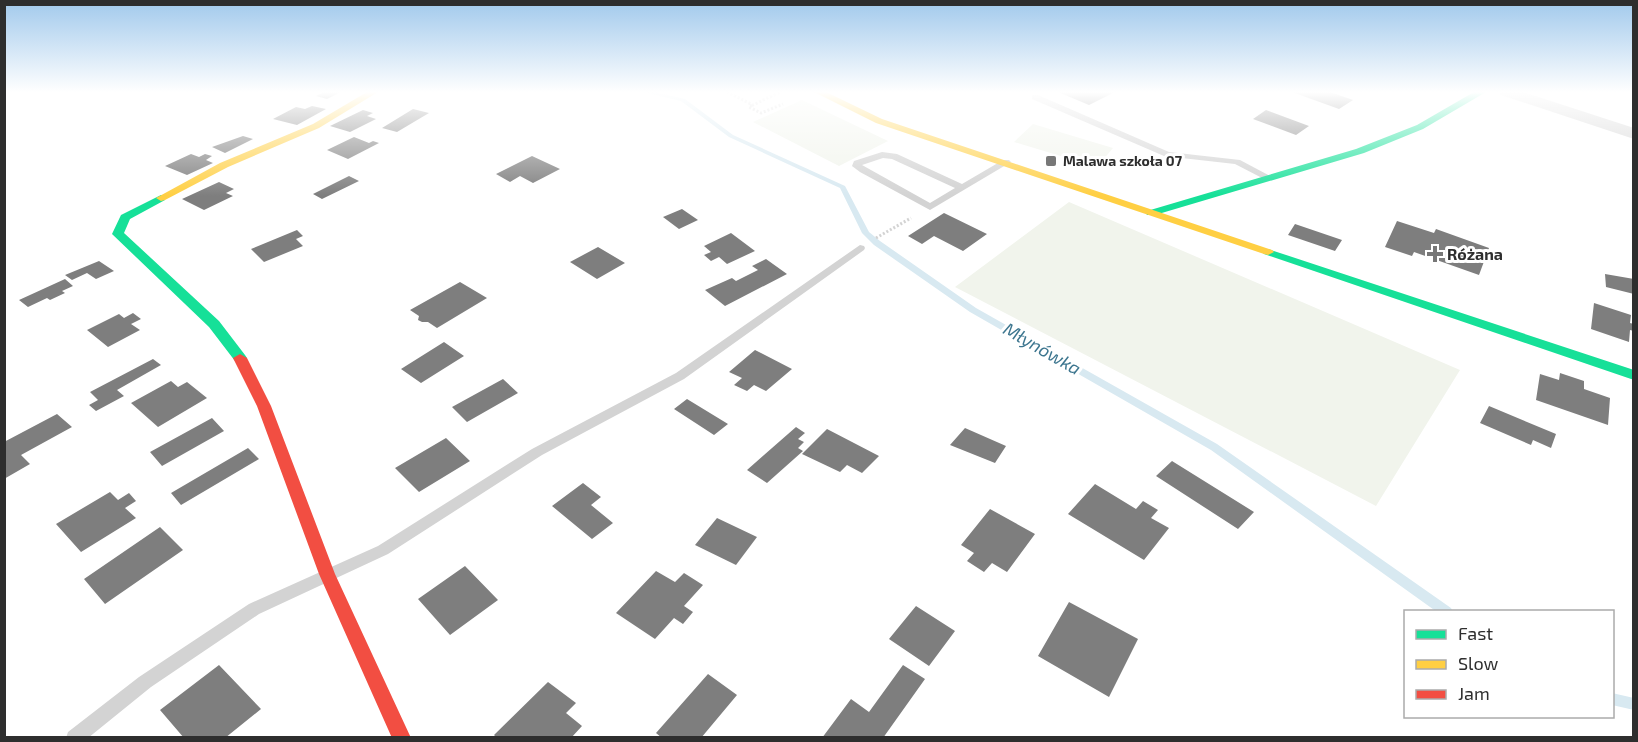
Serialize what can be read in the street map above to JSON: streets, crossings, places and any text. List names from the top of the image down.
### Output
{
  "water": ["Młynówka"],
  "places": {
    "transit": ["Malawa szkoła 07"],
    "health": ["Różana"]
  },
  "legend": ["Fast", "Slow", "Jam"]
}
